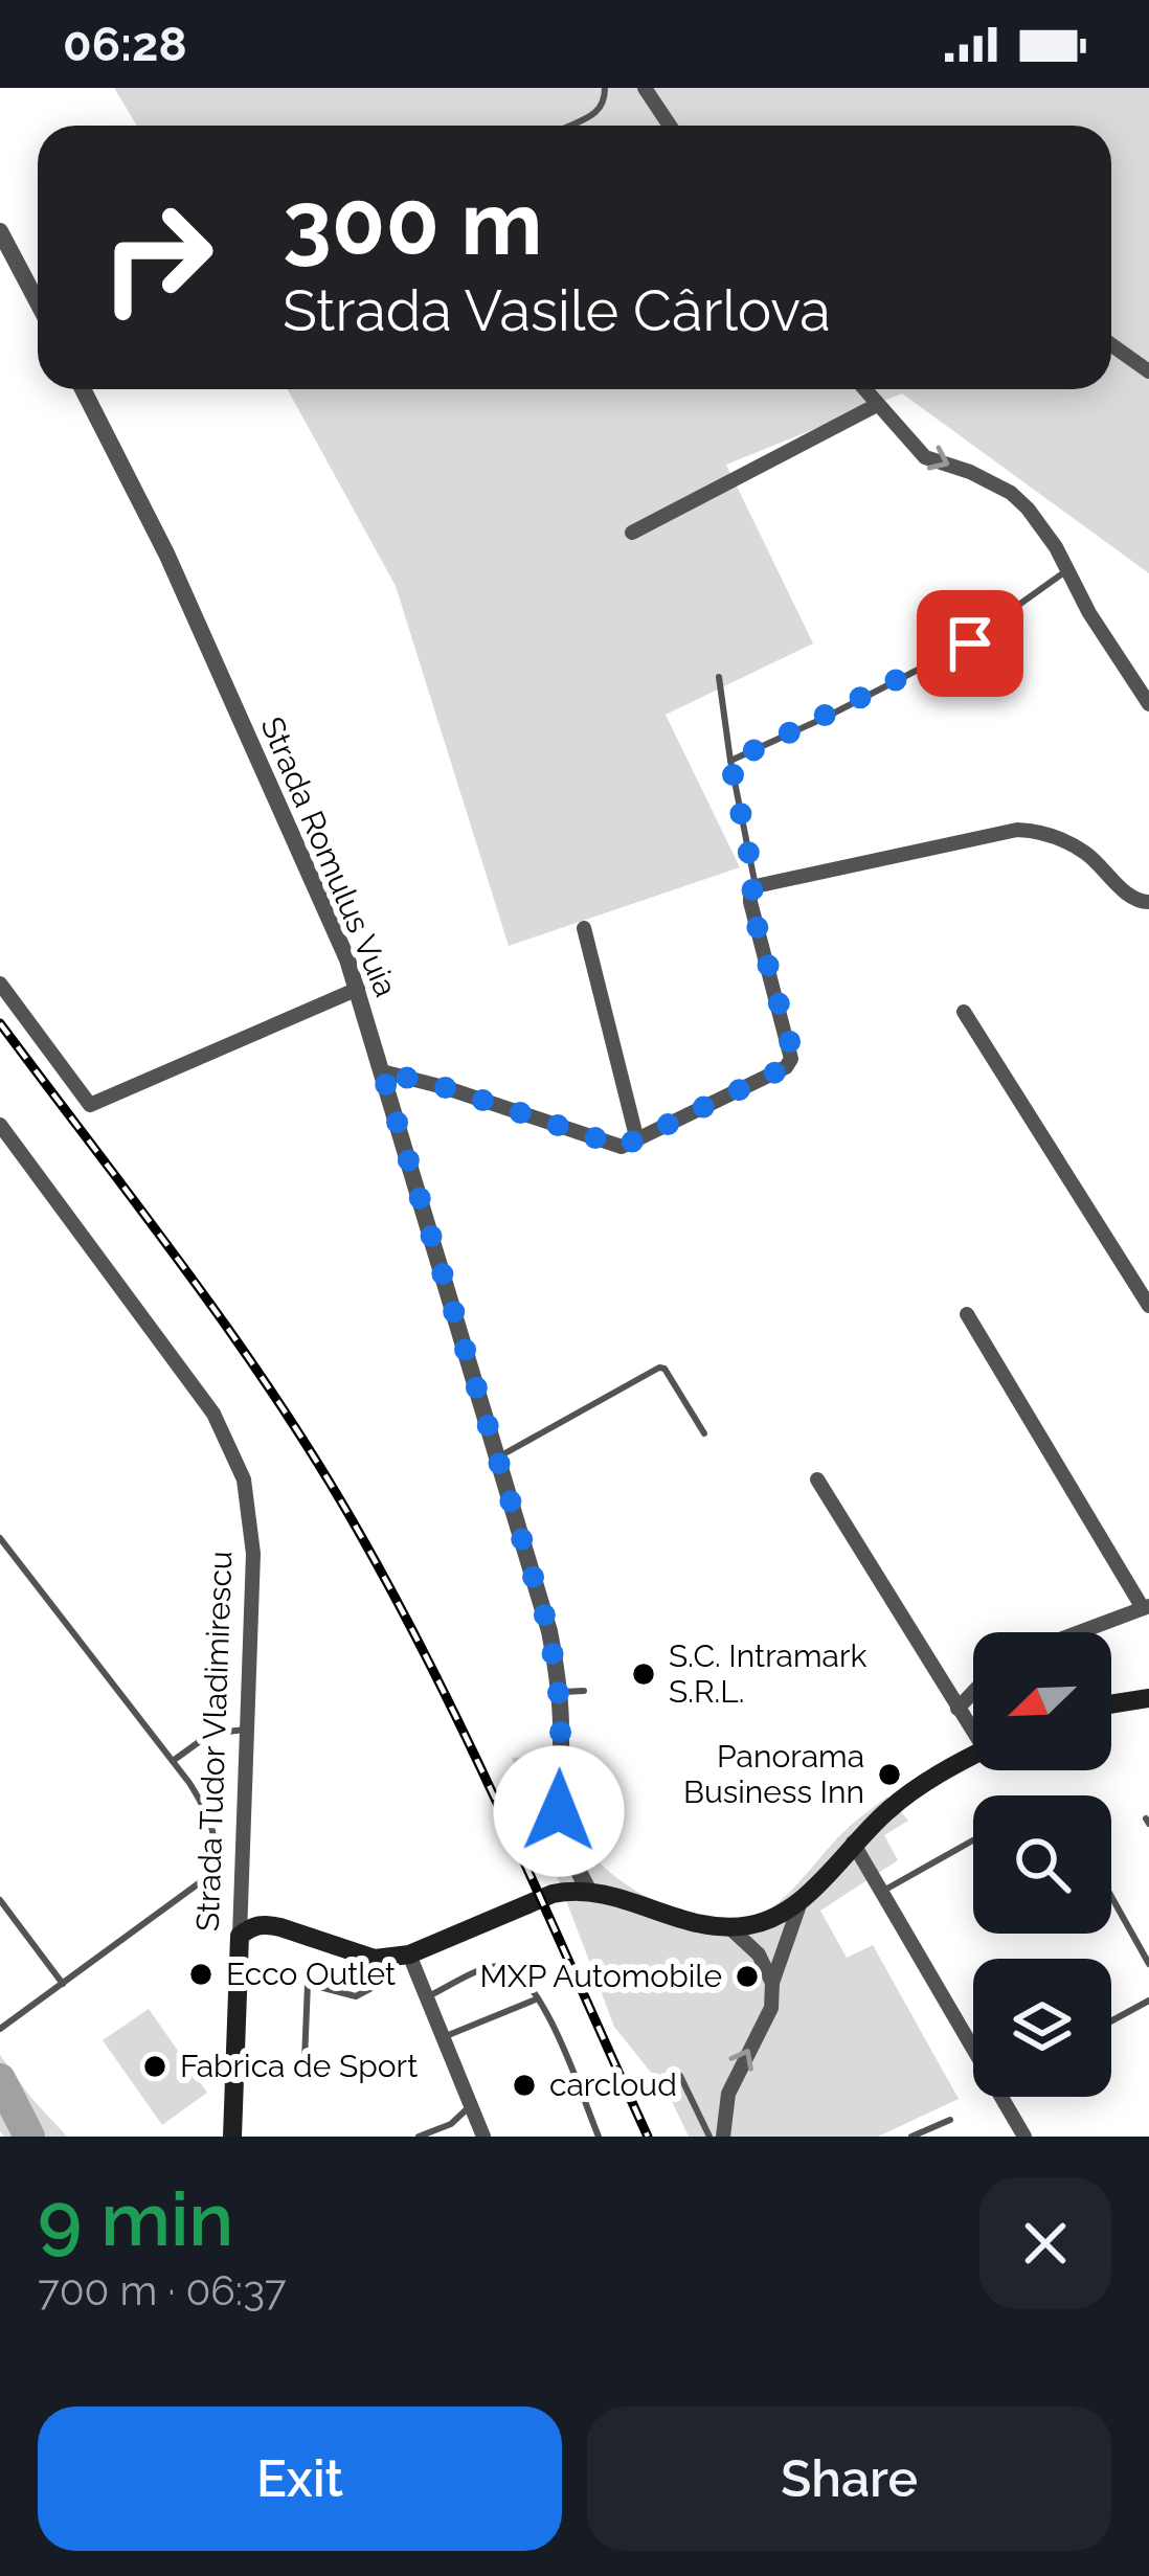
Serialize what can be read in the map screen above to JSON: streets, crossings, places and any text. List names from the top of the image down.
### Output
{
  "streets": {
    "main road": ["Strada Tudor Vladimirescu"],
    "street": ["Strada Romulus Vuia"]
  },
  "places": [
    "S.C. Intramark S.R.L.",
    "Panorama Business Inn",
    "Ecco Outlet",
    "MXP Automobile",
    "Fabrica de Sport",
    "carcloud"
  ],
  "north": "bottom left",
  "page": {
    "status": "06:28",
    "turn": ["300 m", "Strada Vasile Cârlova"],
    "heading": ["9 min", "700 m · 06:37"],
    "buttons": ["Exit", "Share"]
  }
}
